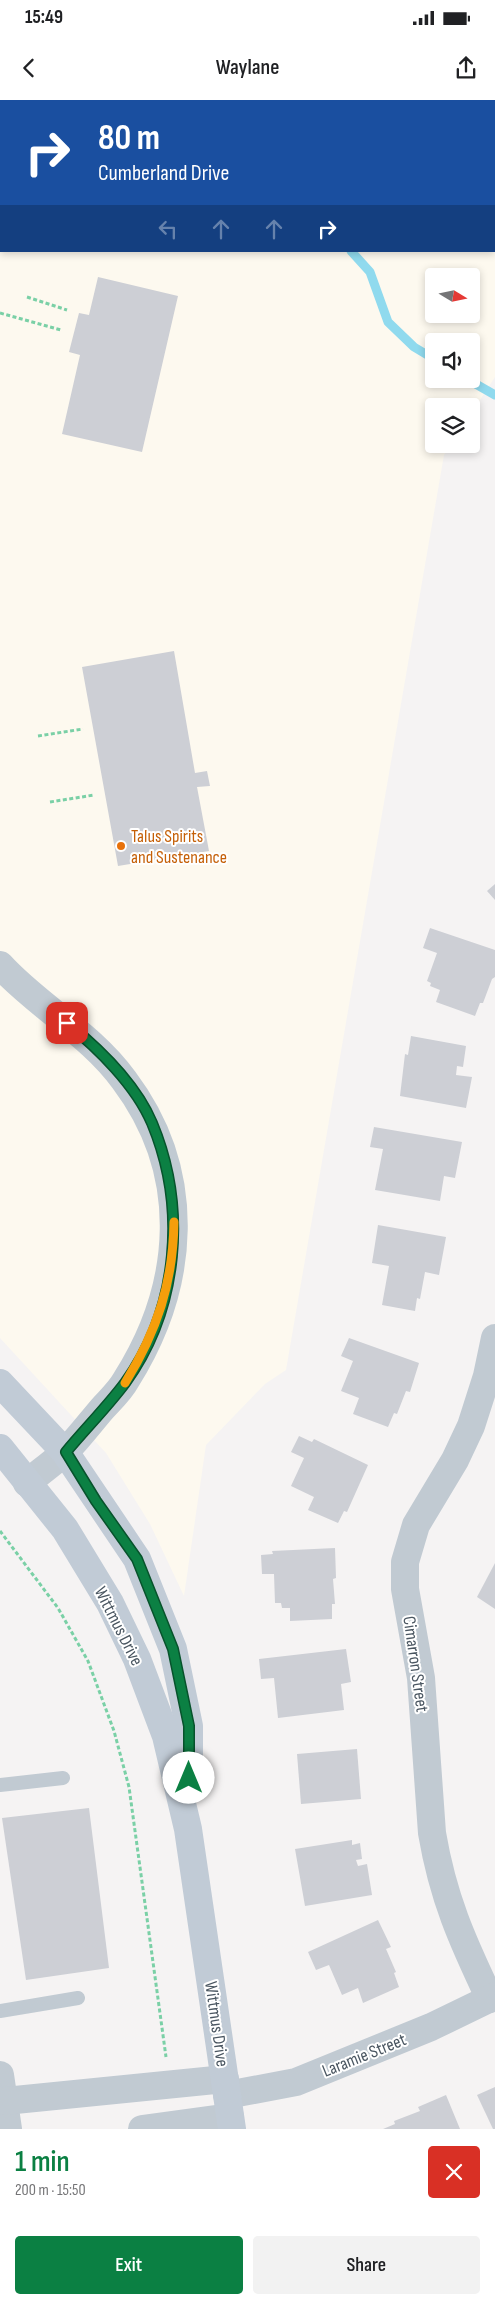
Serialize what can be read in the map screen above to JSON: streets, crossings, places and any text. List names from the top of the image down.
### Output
{
  "streets": {
    "street": ["Wittmus Drive", "Cimarron Street", "Laramie Street"]
  },
  "crossings": [
    ["Wittmus Drive", "Laramie Street"],
    ["Cimarron Street", "Laramie Street"]
  ],
  "places": ["Talus Spirits and Sustenance"],
  "north": "right",
  "page": {
    "status": "15:49",
    "header": "Waylane",
    "turn": ["80 m", "Cumberland Drive"],
    "heading": ["1 min", "200 m · 15:50"],
    "buttons": ["Exit", "Share"]
  }
}
